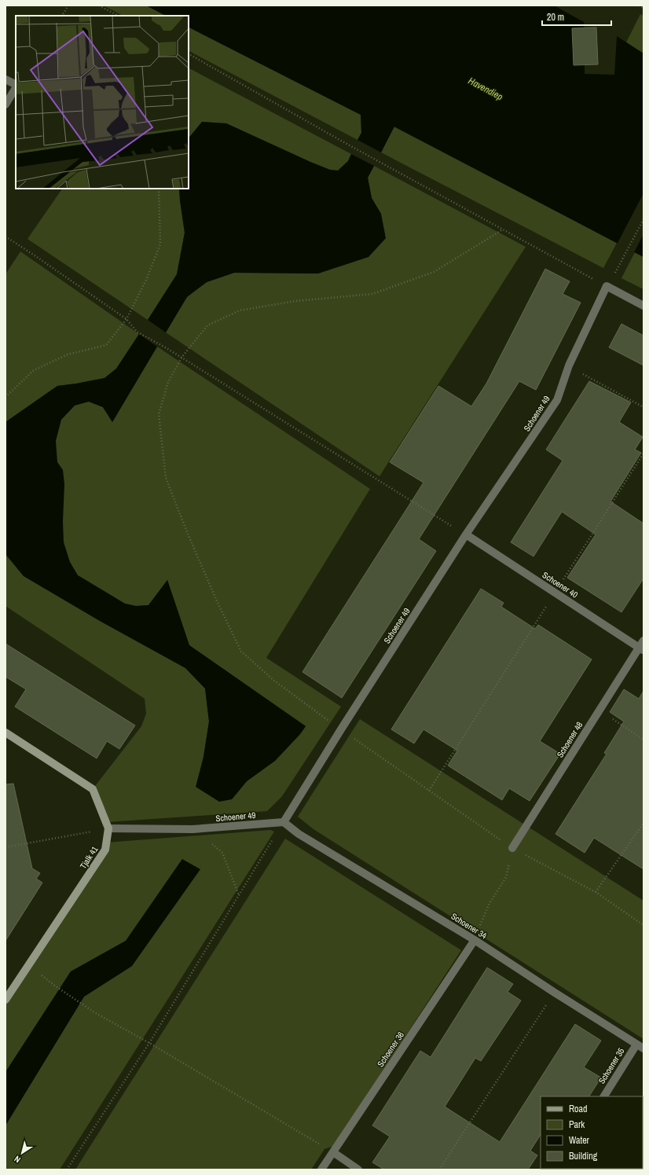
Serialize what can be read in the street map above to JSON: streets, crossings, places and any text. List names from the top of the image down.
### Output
{
  "streets": {
    "street": [
      "Schoener 49",
      "Schoener 40",
      "Schoener 48",
      "Tjalk 41",
      "Schoener 34",
      "Schoener 36",
      "Schoener 35"
    ]
  },
  "crossings": [
    ["Schoener 49", "Schoener 40"],
    ["Schoener 49", "Tjalk 41"],
    ["Schoener 49", "Schoener 34"],
    ["Schoener 40", "Schoener 48"],
    ["Schoener 34", "Schoener 36"],
    ["Schoener 34", "Schoener 35"]
  ],
  "water": ["Havendiep"],
  "legend": [
    "Road",
    "Park",
    "Water",
    "Building"
  ],
  "scale_bar": "20 m",
  "north": "bottom left"
}
